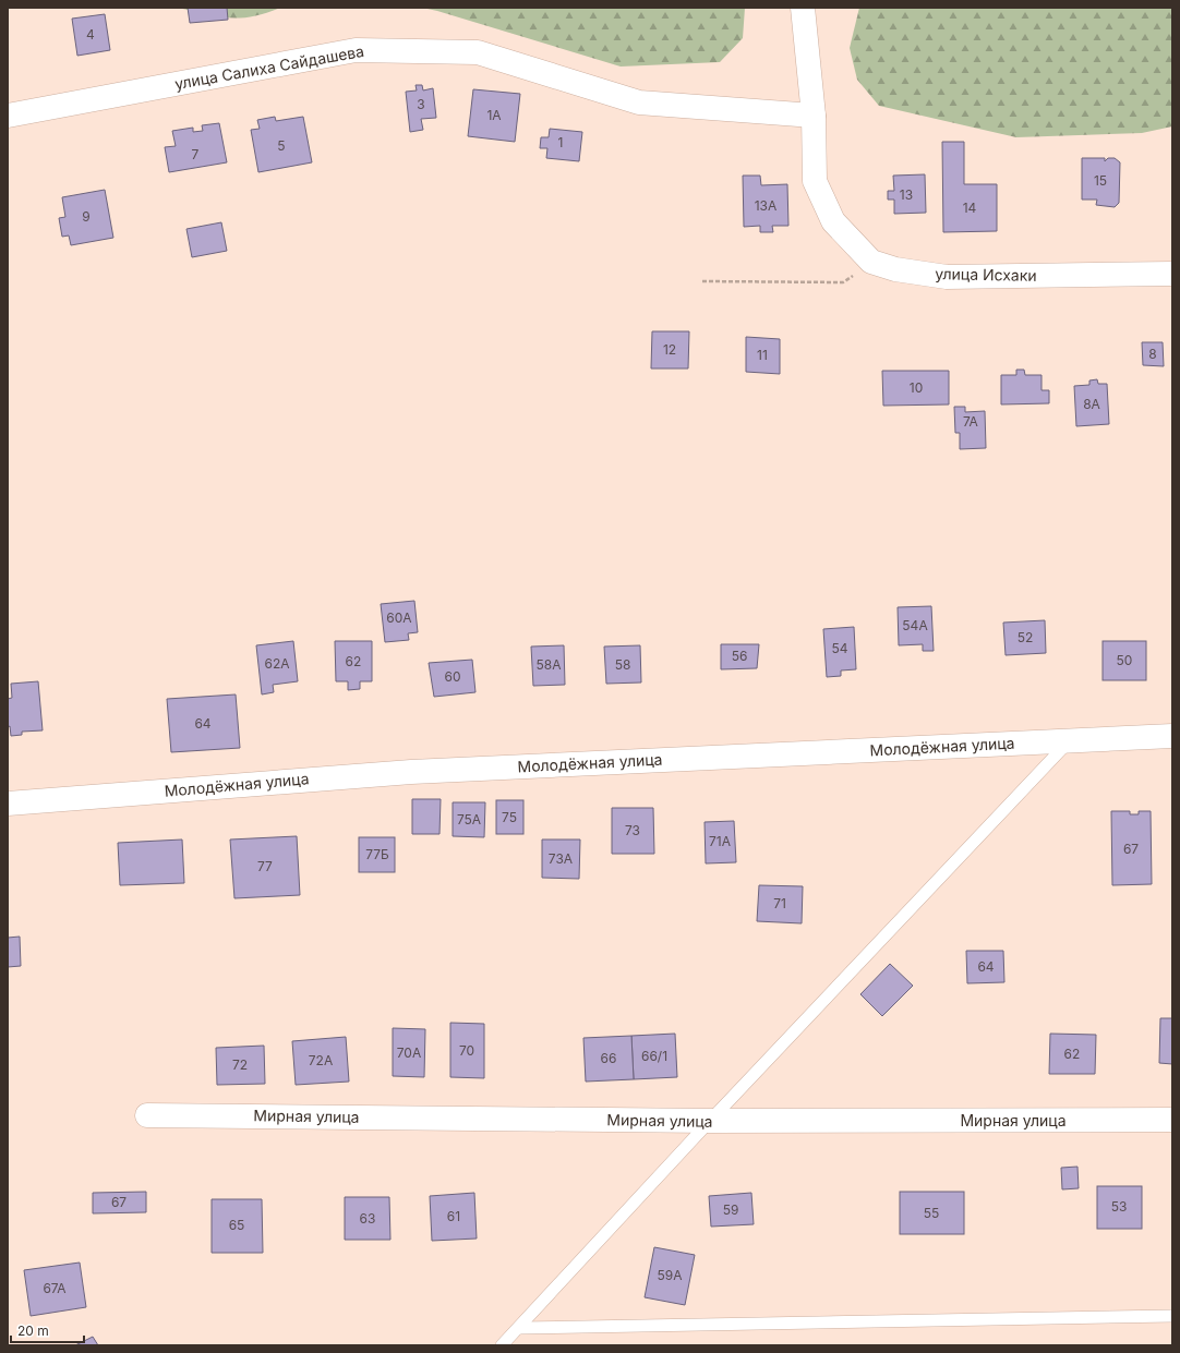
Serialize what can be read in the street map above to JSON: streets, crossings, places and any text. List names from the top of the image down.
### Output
{
  "streets": {
    "street": [
      "улица Салиха Сайдашева",
      "улица Исхаки",
      "Молодёжная улица",
      "Мирная улица"
    ]
  },
  "house_numbers": [
    "4",
    "3",
    "1А",
    "1",
    "5",
    "7",
    "15",
    "13",
    "13А",
    "14",
    "9",
    "12",
    "8",
    "11",
    "10",
    "8А",
    "7А",
    "60А",
    "54А",
    "52",
    "54",
    "56",
    "50",
    "62",
    "62А",
    "58А",
    "58",
    "60",
    "64",
    "75",
    "75А",
    "73",
    "71А",
    "67",
    "77Б",
    "73А",
    "77",
    "71",
    "64",
    "70",
    "70А",
    "62",
    "66/1",
    "66",
    "72А",
    "72",
    "67",
    "53",
    "59",
    "55",
    "61",
    "63",
    "65",
    "59А",
    "67А"
  ],
  "scale_bar": "20 m"
}
